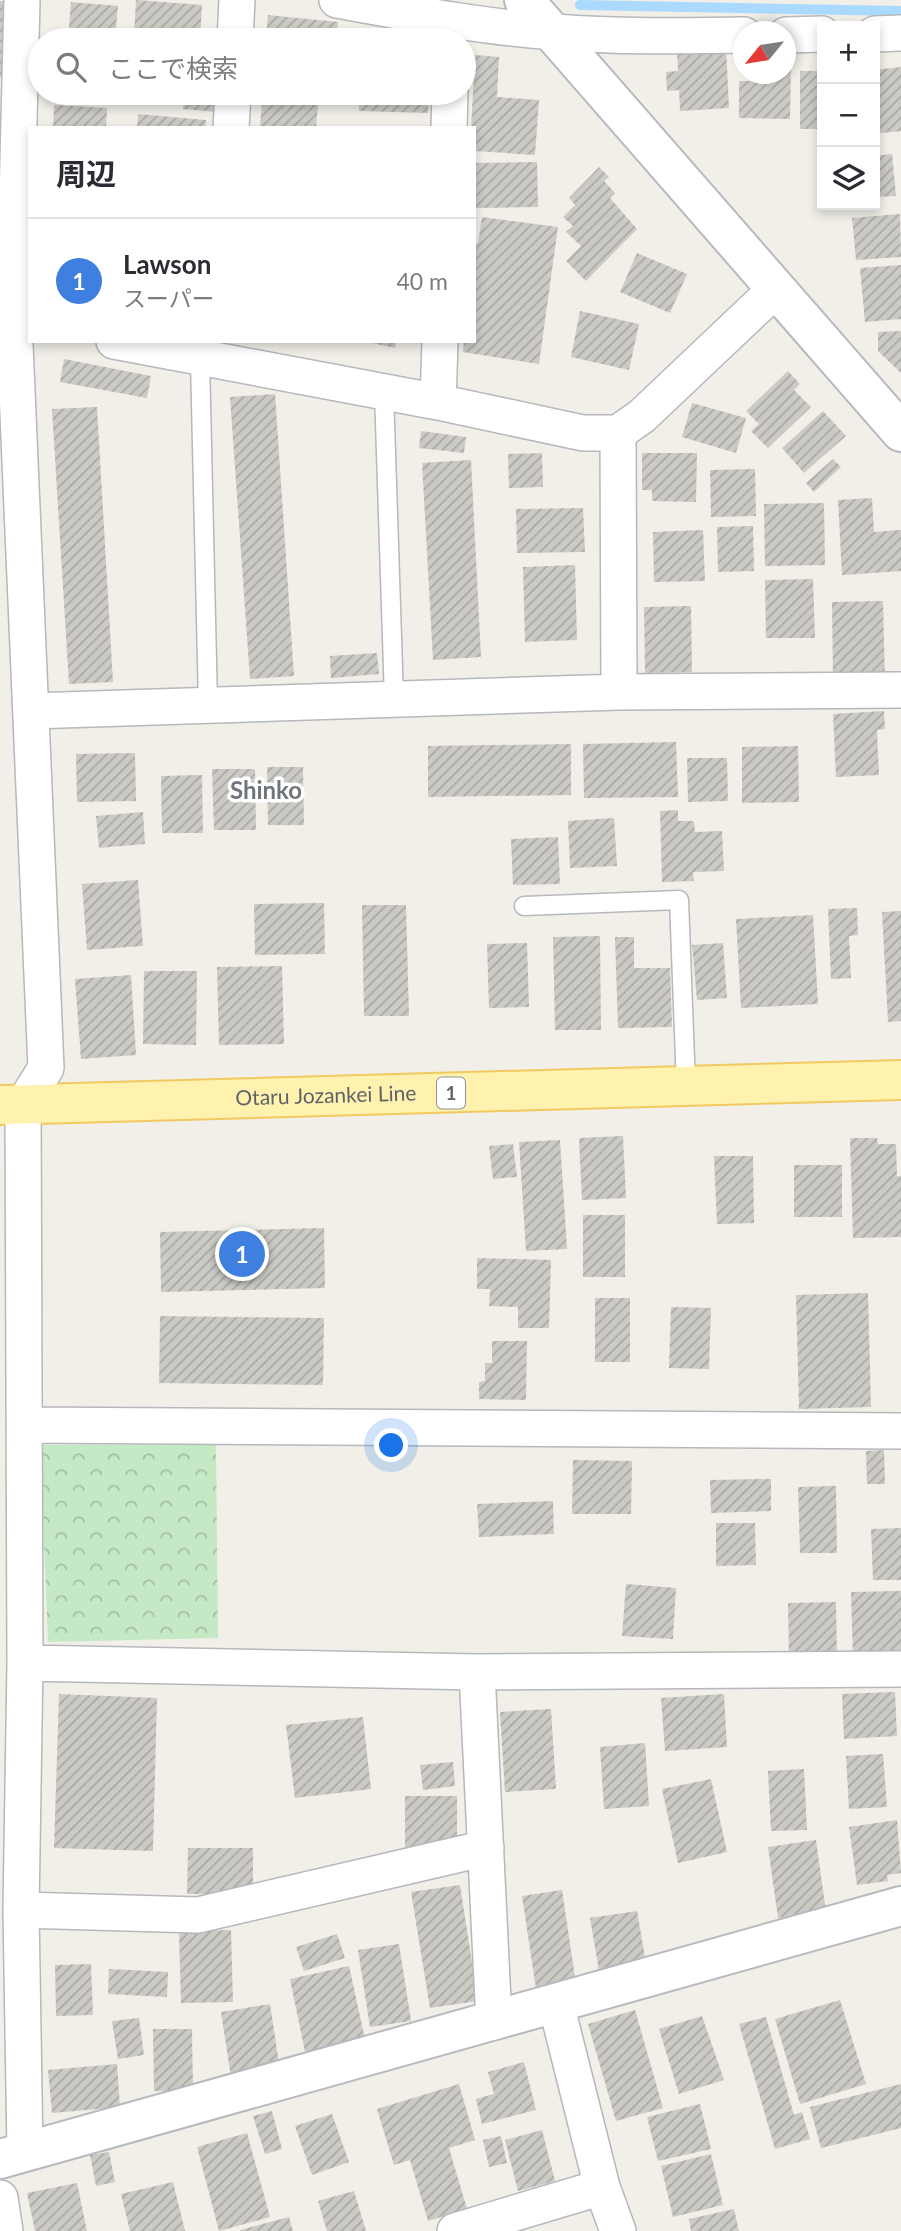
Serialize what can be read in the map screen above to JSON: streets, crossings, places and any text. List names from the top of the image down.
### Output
{
  "streets": {
    "main road": ["1", "Otaru Jozankei Line"]
  },
  "districts": ["Shinko"],
  "north": "bottom left",
  "page": {
    "map_buttons": ["+", "−"],
    "search": "ここで検索",
    "heading": "周辺",
    "list": [
      {
        "mark": "1",
        "name": "Lawson",
        "note": "スーパー",
        "value": "40 m"
      }
    ],
    "pins": "1"
  }
}
